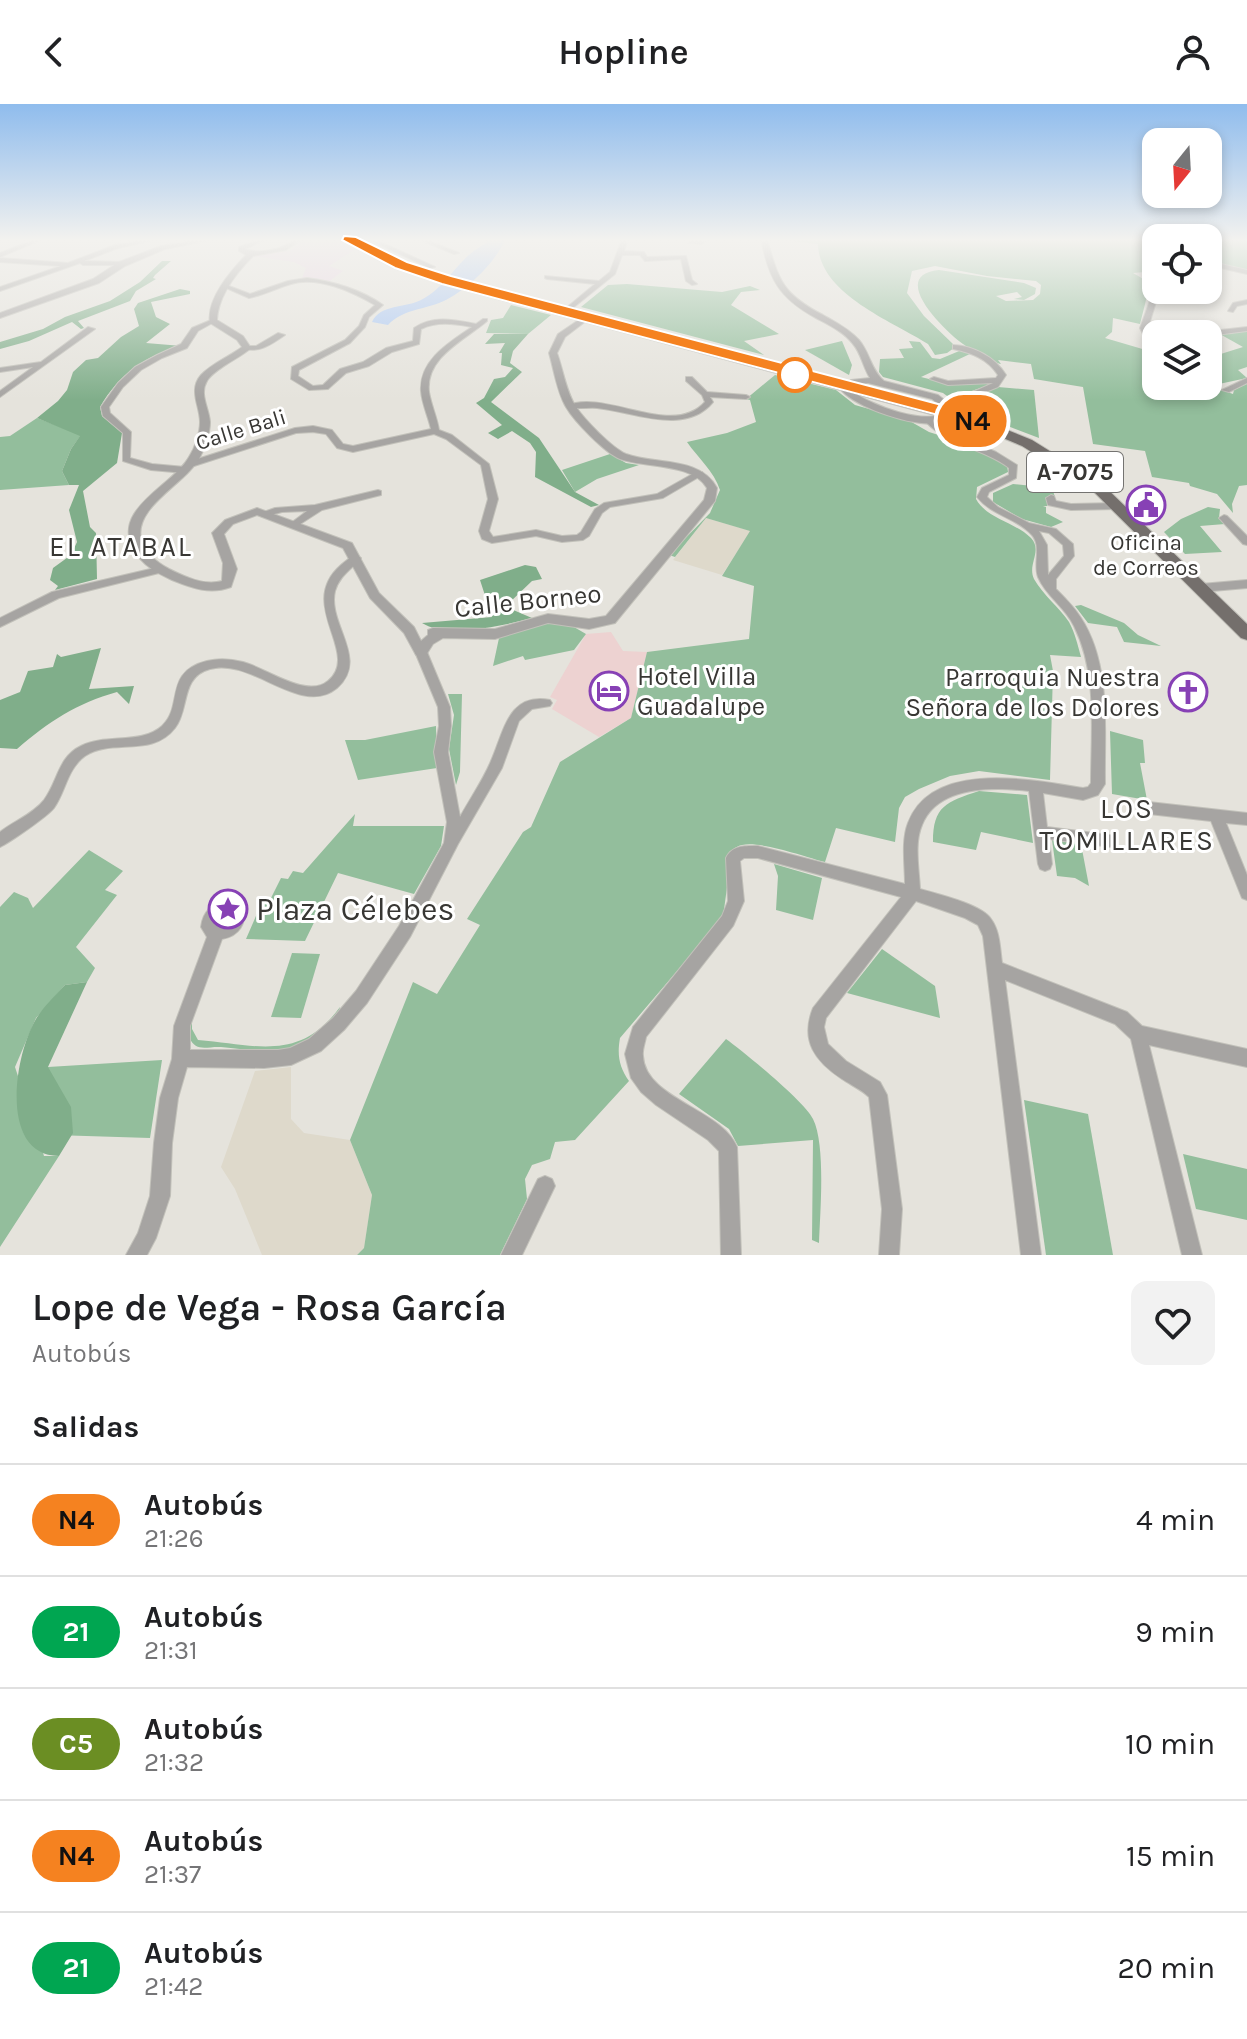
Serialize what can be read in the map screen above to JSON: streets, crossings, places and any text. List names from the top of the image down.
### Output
{
  "streets": {
    "main road": ["A-7075"],
    "street": ["Calle Bali", "Calle Borneo"]
  },
  "districts": ["EL ATABAL", "LOS TOMILLARES"],
  "places": {
    "public building": ["Oficina de Correos"],
    "hotel": ["Hotel Villa Guadalupe"],
    "church": ["Parroquia Nuestra Señora de los Dolores"],
    "place": ["Plaza Célebes"]
  },
  "lines": ["bus line N4"],
  "north": "bottom",
  "page": {
    "header": "Hopline",
    "on_map": "N4",
    "heading": [
      ["Lope de Vega - Rosa García", "Autobús"],
      "Salidas"
    ],
    "list": [
      {
        "mark": "N4",
        "name": "Autobús",
        "note": "21:26",
        "value": "4 min"
      },
      {
        "mark": "21",
        "name": "Autobús",
        "note": "21:31",
        "value": "9 min"
      },
      {
        "mark": "C5",
        "name": "Autobús",
        "note": "21:32",
        "value": "10 min"
      },
      {
        "mark": "N4",
        "name": "Autobús",
        "note": "21:37",
        "value": "15 min"
      },
      {
        "mark": "21",
        "name": "Autobús",
        "note": "21:42",
        "value": "20 min"
      }
    ]
  }
}
